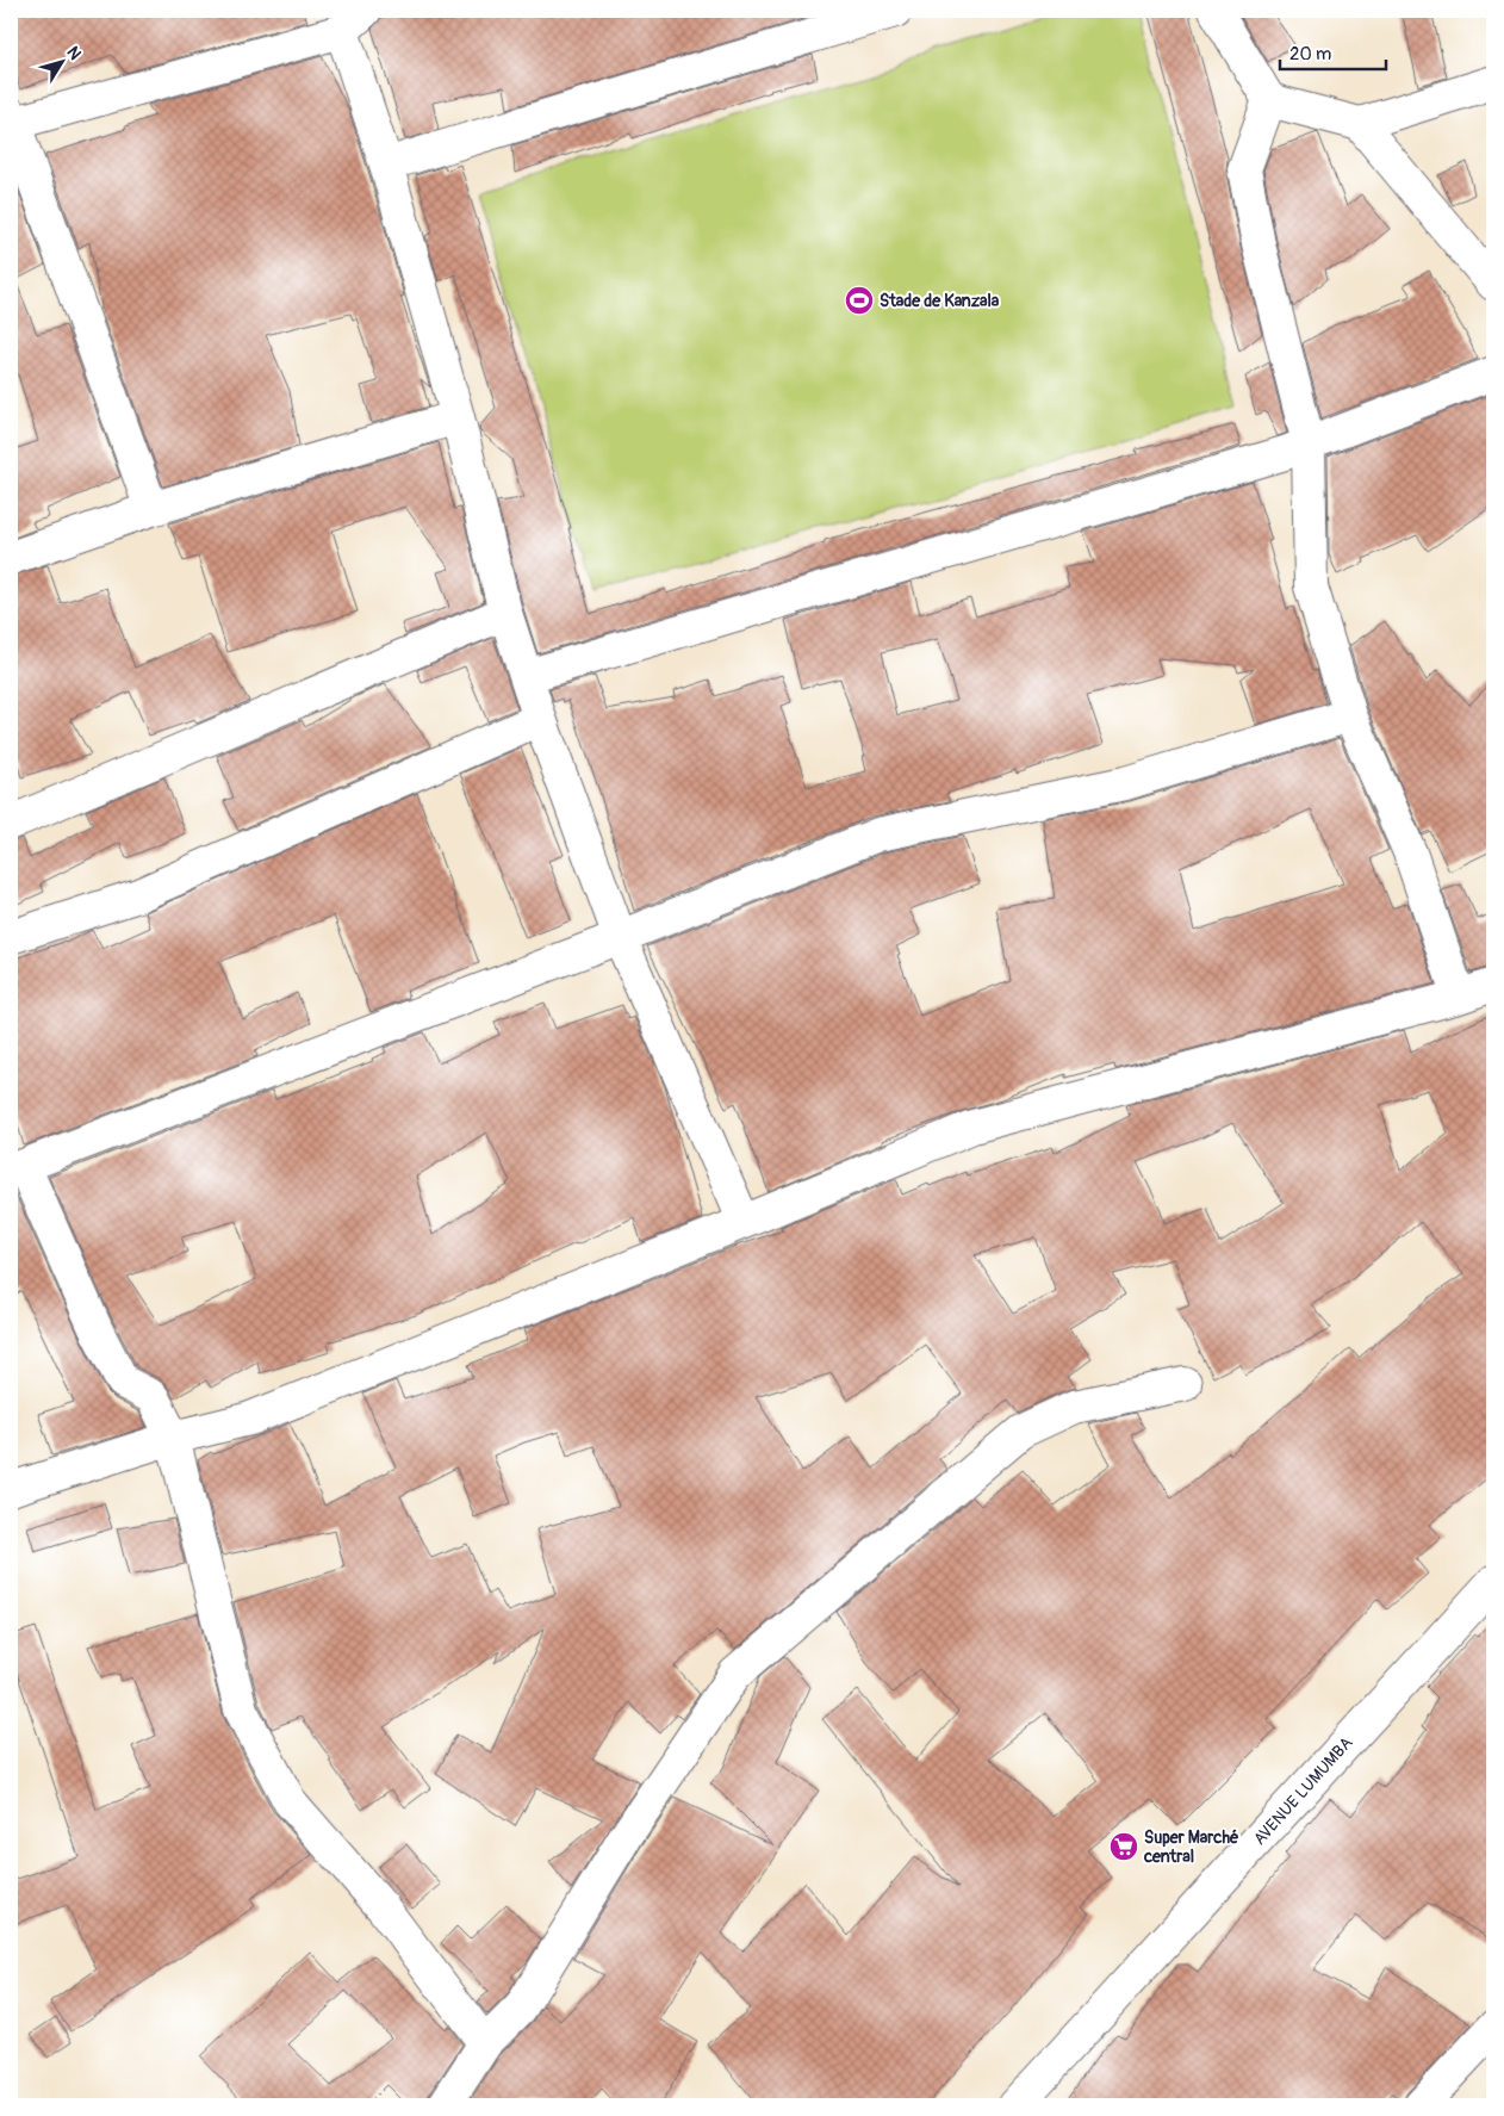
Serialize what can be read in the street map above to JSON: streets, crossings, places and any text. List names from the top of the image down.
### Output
{
  "streets": {
    "street": ["AVENUE LUMUMBA"]
  },
  "places": {
    "sports": ["Stade de Kanzala"],
    "supermarket": ["Super Marché central"]
  },
  "scale_bar": "20 m",
  "north": "top right"
}
